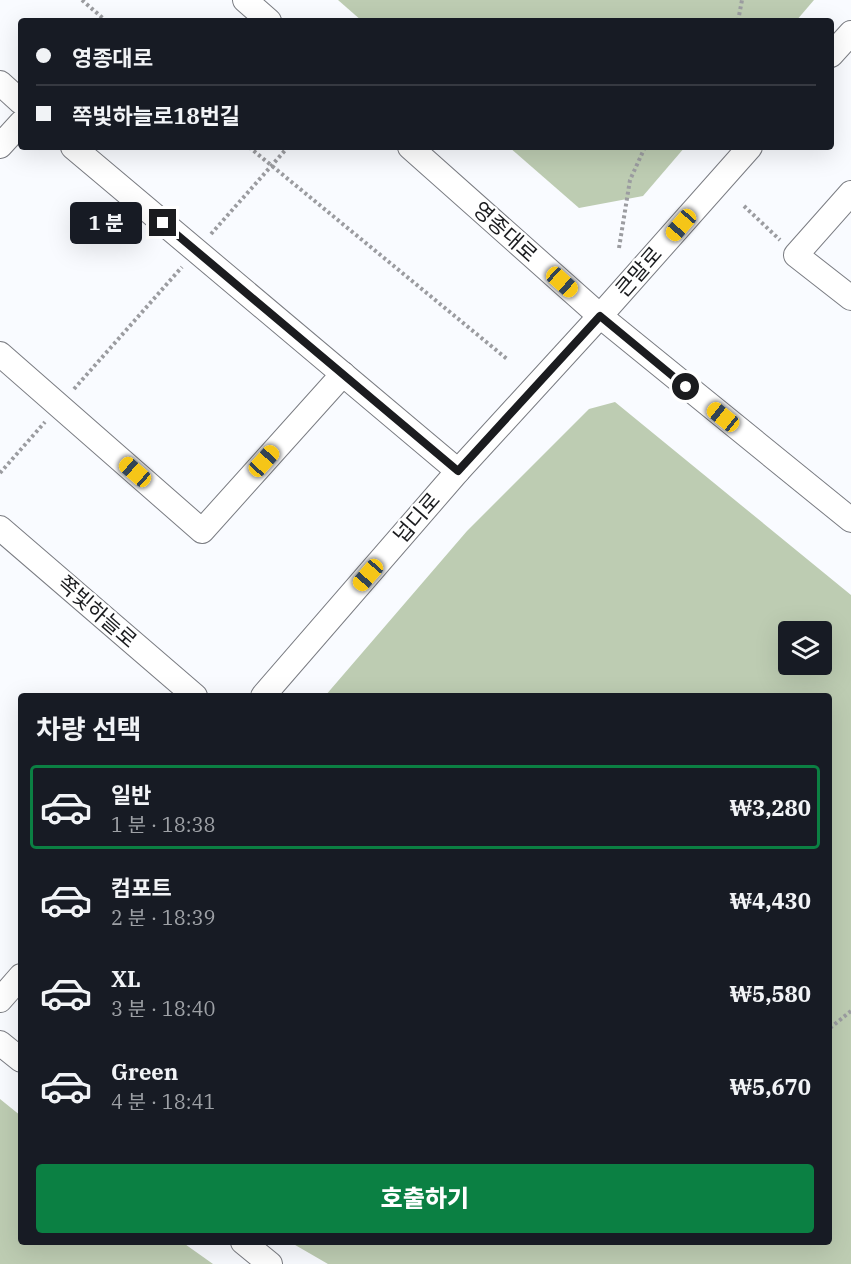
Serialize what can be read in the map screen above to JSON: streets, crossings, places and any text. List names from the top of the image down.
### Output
{
  "streets": {
    "street": [
      "영종대로",
      "큰말로",
      "넙디로",
      "쪽빛하늘로"
    ]
  },
  "crossings": [
    ["영종대로", "큰말로"],
    ["영종대로", "넙디로"],
    ["큰말로", "넙디로"]
  ],
  "page": {
    "banner": ["영종대로", "쪽빛하늘로18번길"],
    "bubble": "1 분",
    "heading": "차량 선택",
    "list": [
      {
        "name": "일반",
        "note": "1 분 · 18:38",
        "value": "₩3,280"
      },
      {
        "name": "컴포트",
        "note": "2 분 · 18:39",
        "value": "₩4,430"
      },
      {
        "name": "XL",
        "note": "3 분 · 18:40",
        "value": "₩5,580"
      },
      {
        "name": "Green",
        "note": "4 분 · 18:41",
        "value": "₩5,670"
      }
    ],
    "buttons": "호출하기"
  }
}
